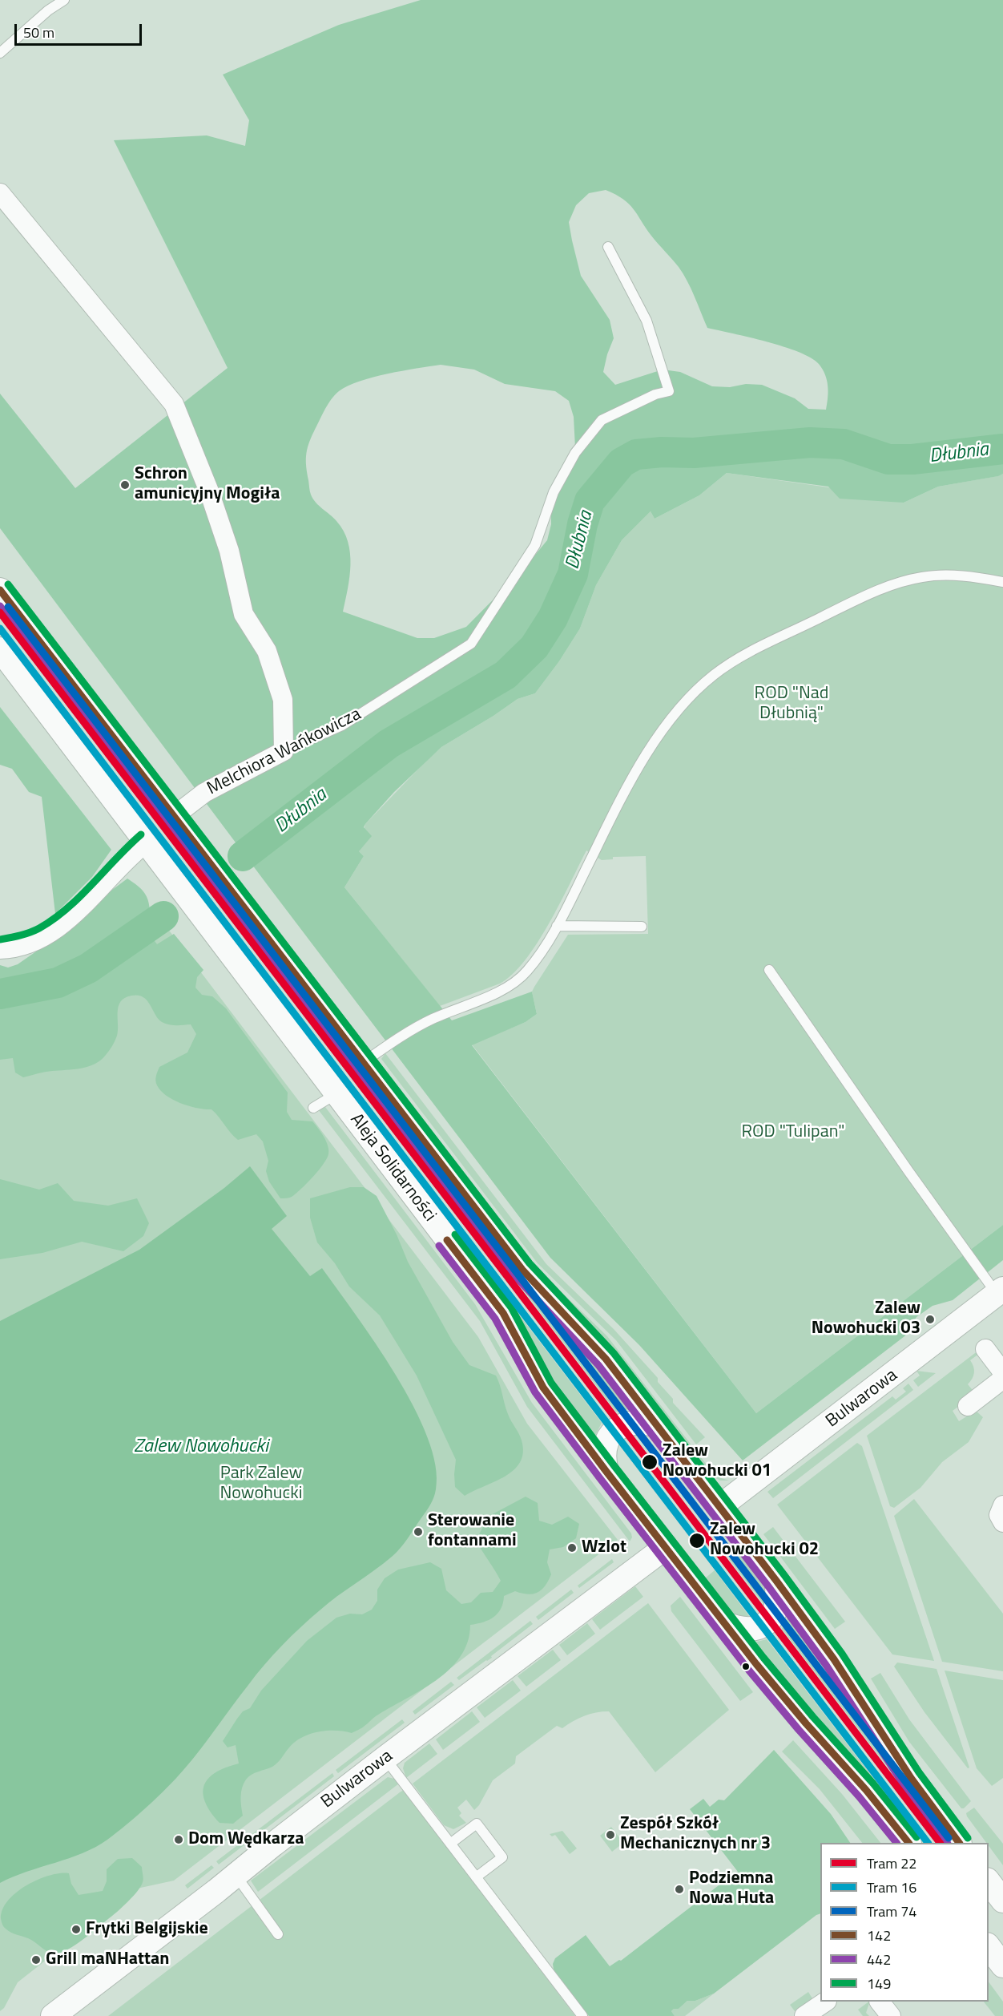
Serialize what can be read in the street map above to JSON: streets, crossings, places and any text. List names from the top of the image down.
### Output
{
  "streets": {
    "street": ["Melchiora Wańkowicza", "Aleja Solidarności", "Bulwarowa"]
  },
  "crossings": [
    ["Aleja Solidarności", "Bulwarowa"]
  ],
  "water": ["Dłubnia", "Zalew Nowohucki"],
  "parks": ["ROD \"Nad Dłubnią\"", "ROD \"Tulipan\"", "Park Zalew Nowohucki"],
  "places": [
    "Schron amunicyjny Mogiła",
    "Zalew Nowohucki 03",
    "Zalew Nowohucki 01",
    "Sterowanie fontannami",
    "Zalew Nowohucki 02",
    "Wzlot",
    "Zespół Szkół Mechanicznych nr 3",
    "Dom Wędkarza",
    "Podziemna Nowa Huta",
    "Frytki Belgijskie",
    "Grill maNHattan"
  ],
  "lines": [
    "transit line 149",
    "transit line 142",
    "transit line 442",
    "tram line 74",
    "tram line 22",
    "tram line 16"
  ],
  "legend": [
    "Tram 22",
    "Tram 16",
    "Tram 74",
    "142",
    "442",
    "149"
  ],
  "scale_bar": "50 m"
}
